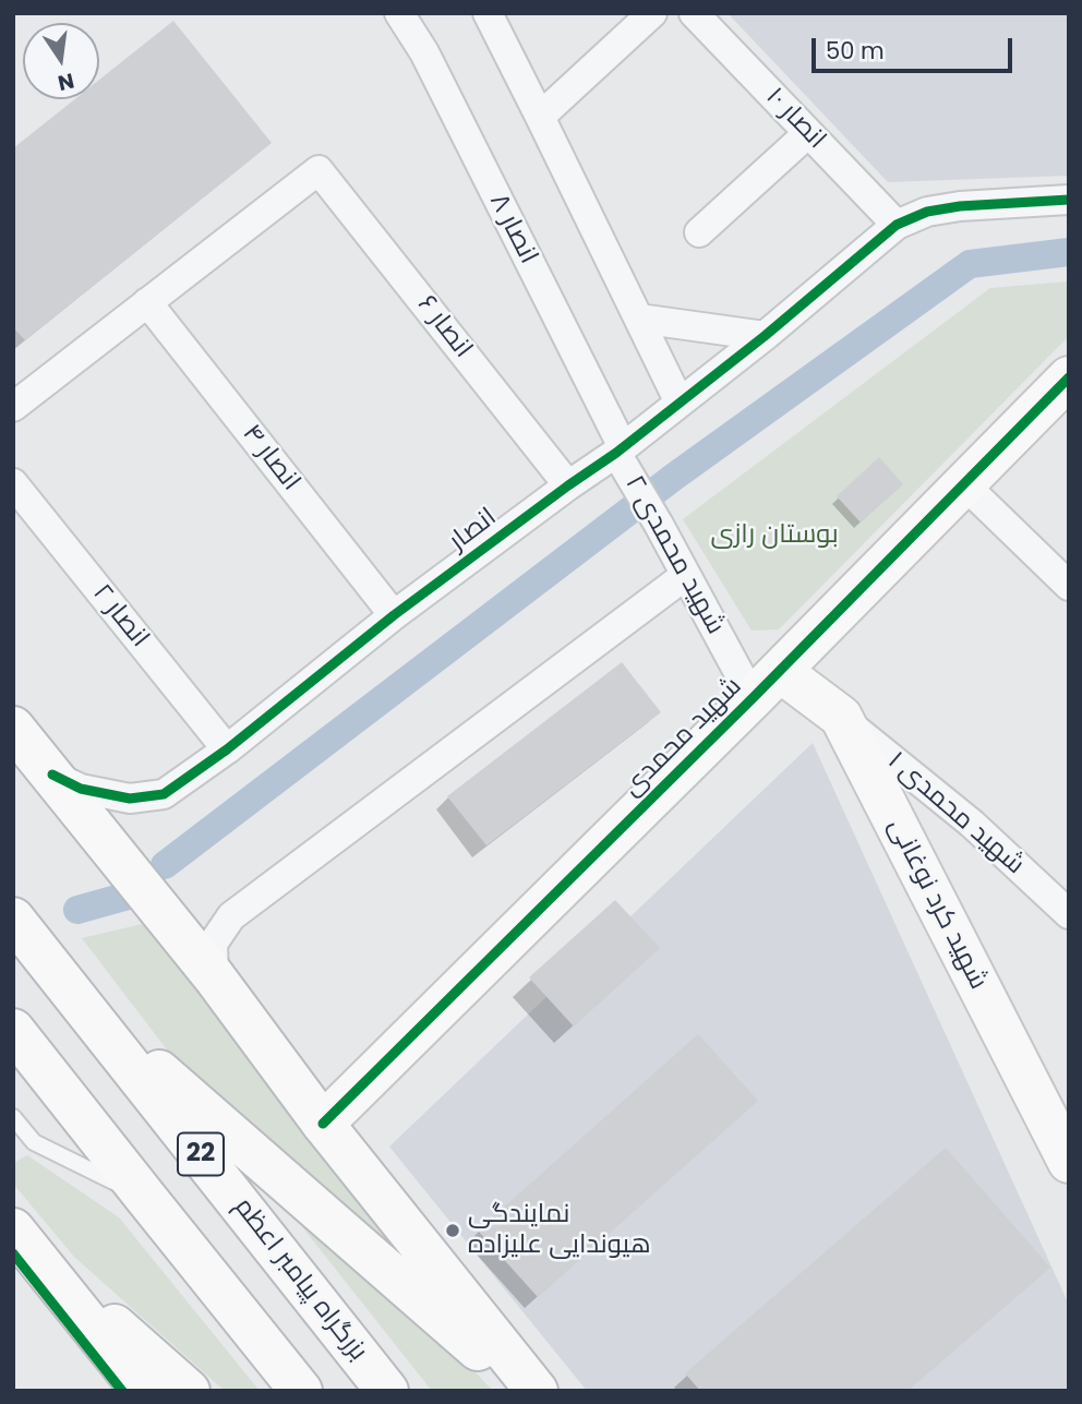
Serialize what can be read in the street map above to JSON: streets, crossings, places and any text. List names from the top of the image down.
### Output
{
  "streets": {
    "main road": [
      "شهید محمدی",
      "شهید کرد نوغانی",
      "22",
      "بزرگراه پیامبر اعظم"
    ],
    "street": [
      "انصار ۱۰",
      "انصار ۸",
      "انصار ۶",
      "انصار ۴",
      "انصار",
      "شهید محمدی ۲",
      "انصار ۲",
      "شهید محمدی ۱"
    ]
  },
  "crossings": [
    ["انصار ۱۰", "انصار"],
    ["انصار ۸", "انصار"],
    ["انصار ۸", "شهید محمدی ۲"],
    ["انصار ۶", "انصار ۴"],
    ["انصار ۶", "انصار"],
    ["انصار ۴", "انصار"],
    ["انصار", "شهید محمدی ۲"],
    ["انصار", "انصار ۲"],
    ["شهید محمدی ۲", "شهید محمدی"],
    ["شهید محمدی ۲", "شهید کرد نوغانی"],
    ["شهید محمدی", "شهید کرد نوغانی"],
    ["شهید محمدی ۱", "شهید کرد نوغانی"]
  ],
  "parks": ["بوستان رازی"],
  "places": ["نمایندگی هیوندایی علیزاده"],
  "scale_bar": "50 m",
  "north": "bottom"
}
